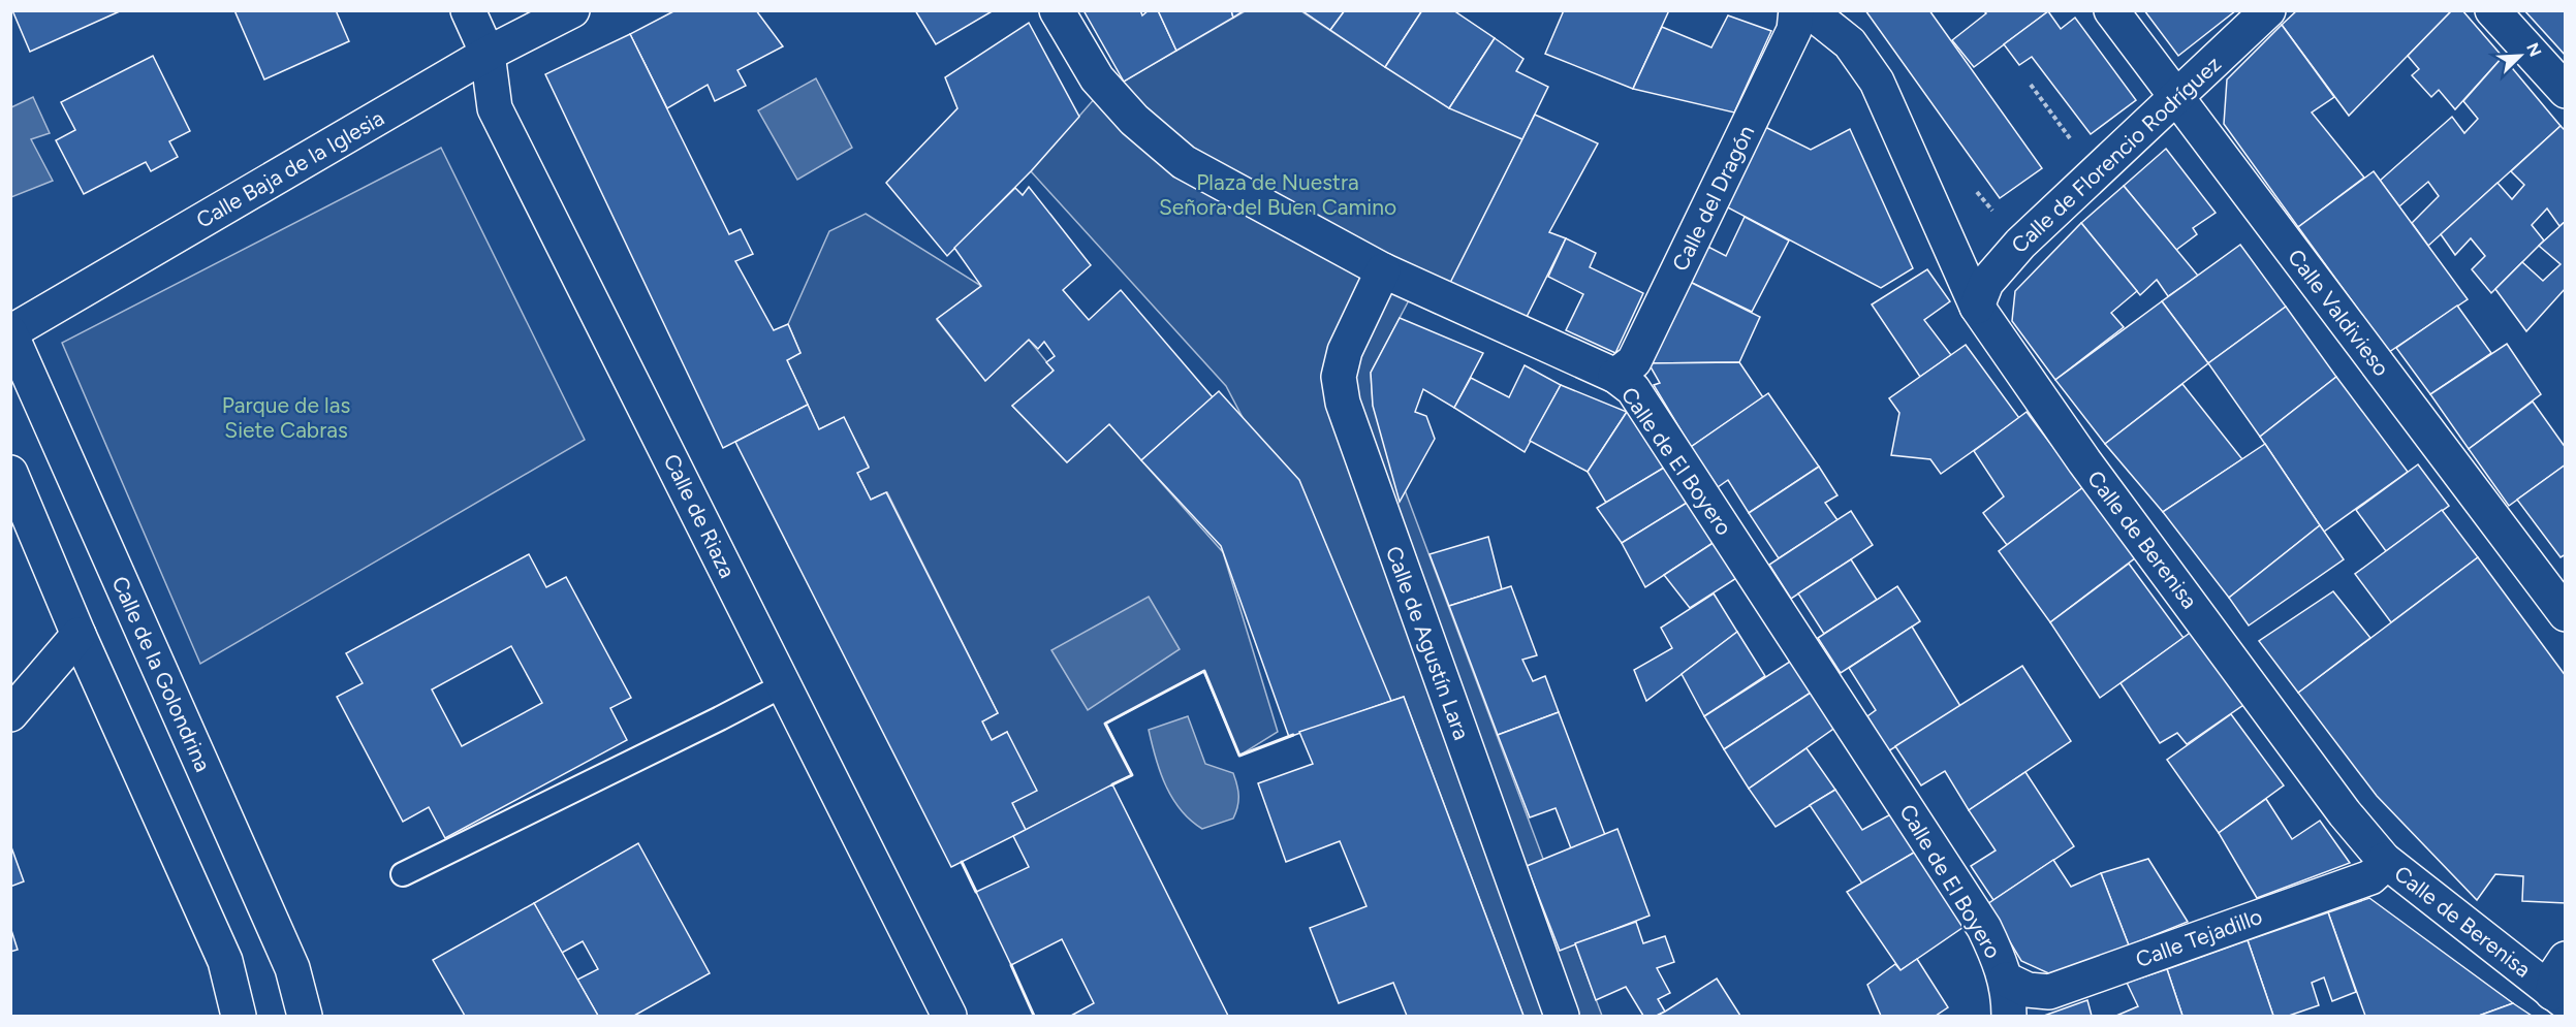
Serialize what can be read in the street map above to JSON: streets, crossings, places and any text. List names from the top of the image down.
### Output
{
  "streets": {
    "street": [
      "Calle de Florencio Rodríguez",
      "Calle Baja de la Iglesia",
      "Calle del Dragón",
      "Calle Valdivieso",
      "Calle de El Boyero",
      "Calle de Riaza",
      "Calle de Berenisa",
      "Calle de Agustín Lara",
      "Calle de la Golondrina",
      "Calle Tejadillo"
    ]
  },
  "crossings": [
    ["Calle de Florencio Rodríguez", "Calle Valdivieso"],
    ["Calle de Florencio Rodríguez", "Calle de Berenisa"],
    ["Calle Baja de la Iglesia", "Calle de Riaza"],
    ["Calle Baja de la Iglesia", "Calle de la Golondrina"],
    ["Calle del Dragón", "Calle de El Boyero"],
    ["Calle de El Boyero", "Calle de Agustín Lara"],
    ["Calle de El Boyero", "Calle Tejadillo"],
    ["Calle de Berenisa", "Calle Tejadillo"]
  ],
  "parks": ["Plaza de Nuestra Señora del Buen Camino", "Parque de las Siete Cabras"],
  "north": "top right"
}
